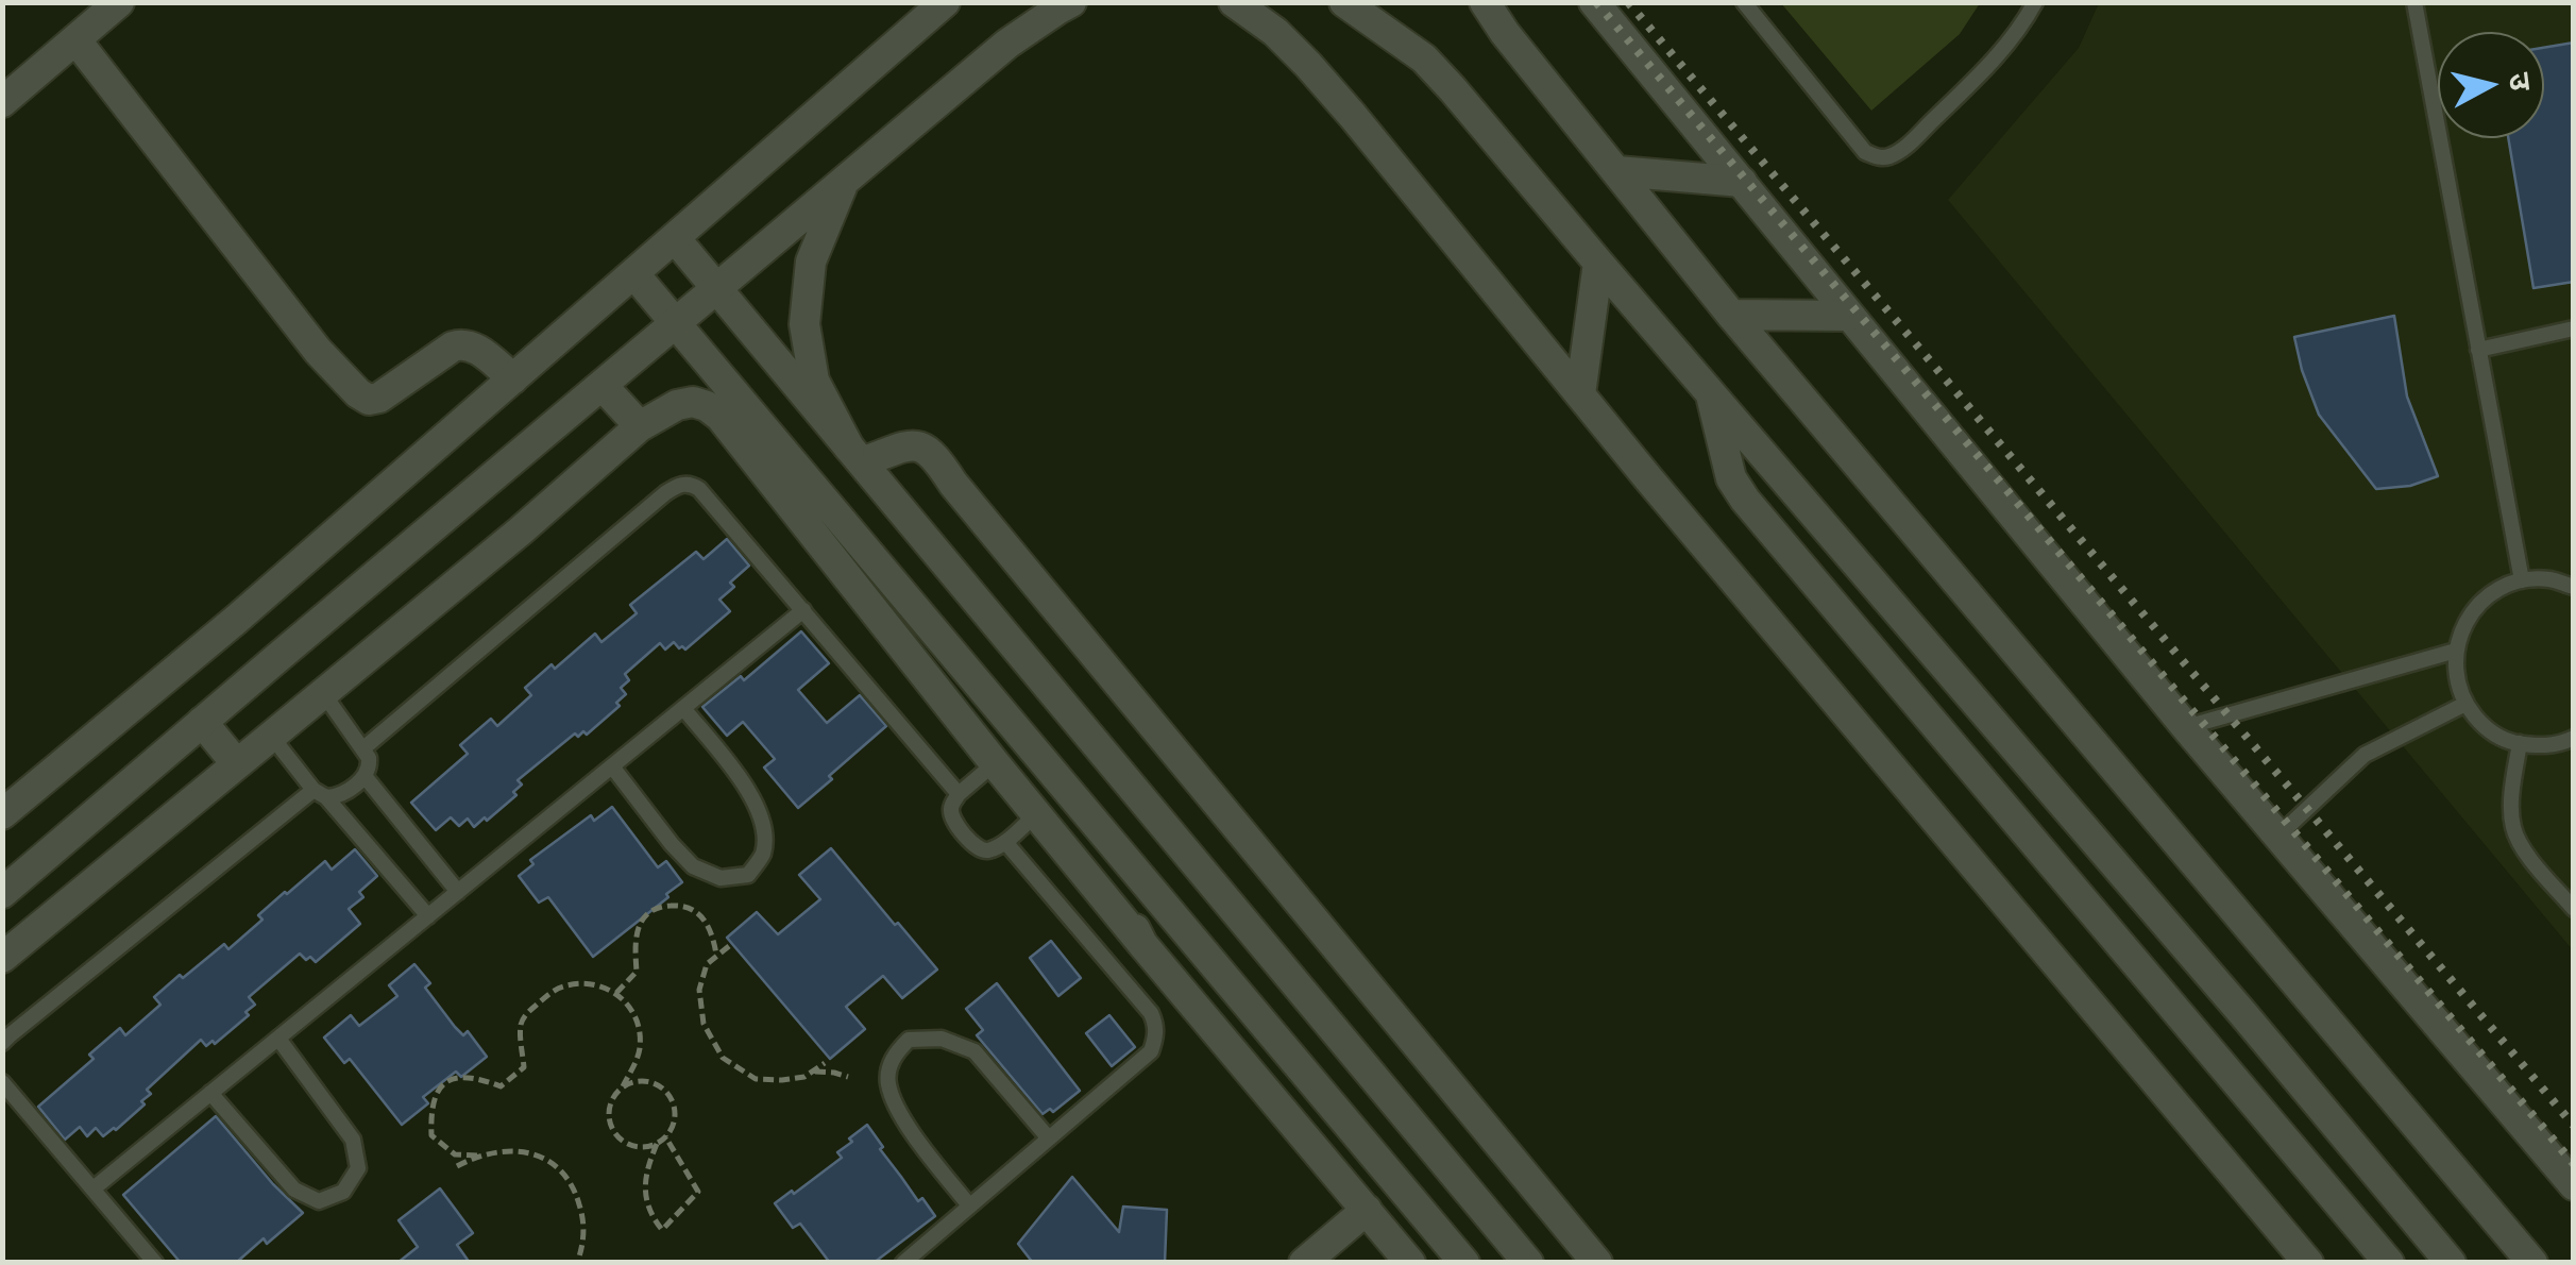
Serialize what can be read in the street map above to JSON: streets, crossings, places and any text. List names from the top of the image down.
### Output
{
  "north": "right"
}
